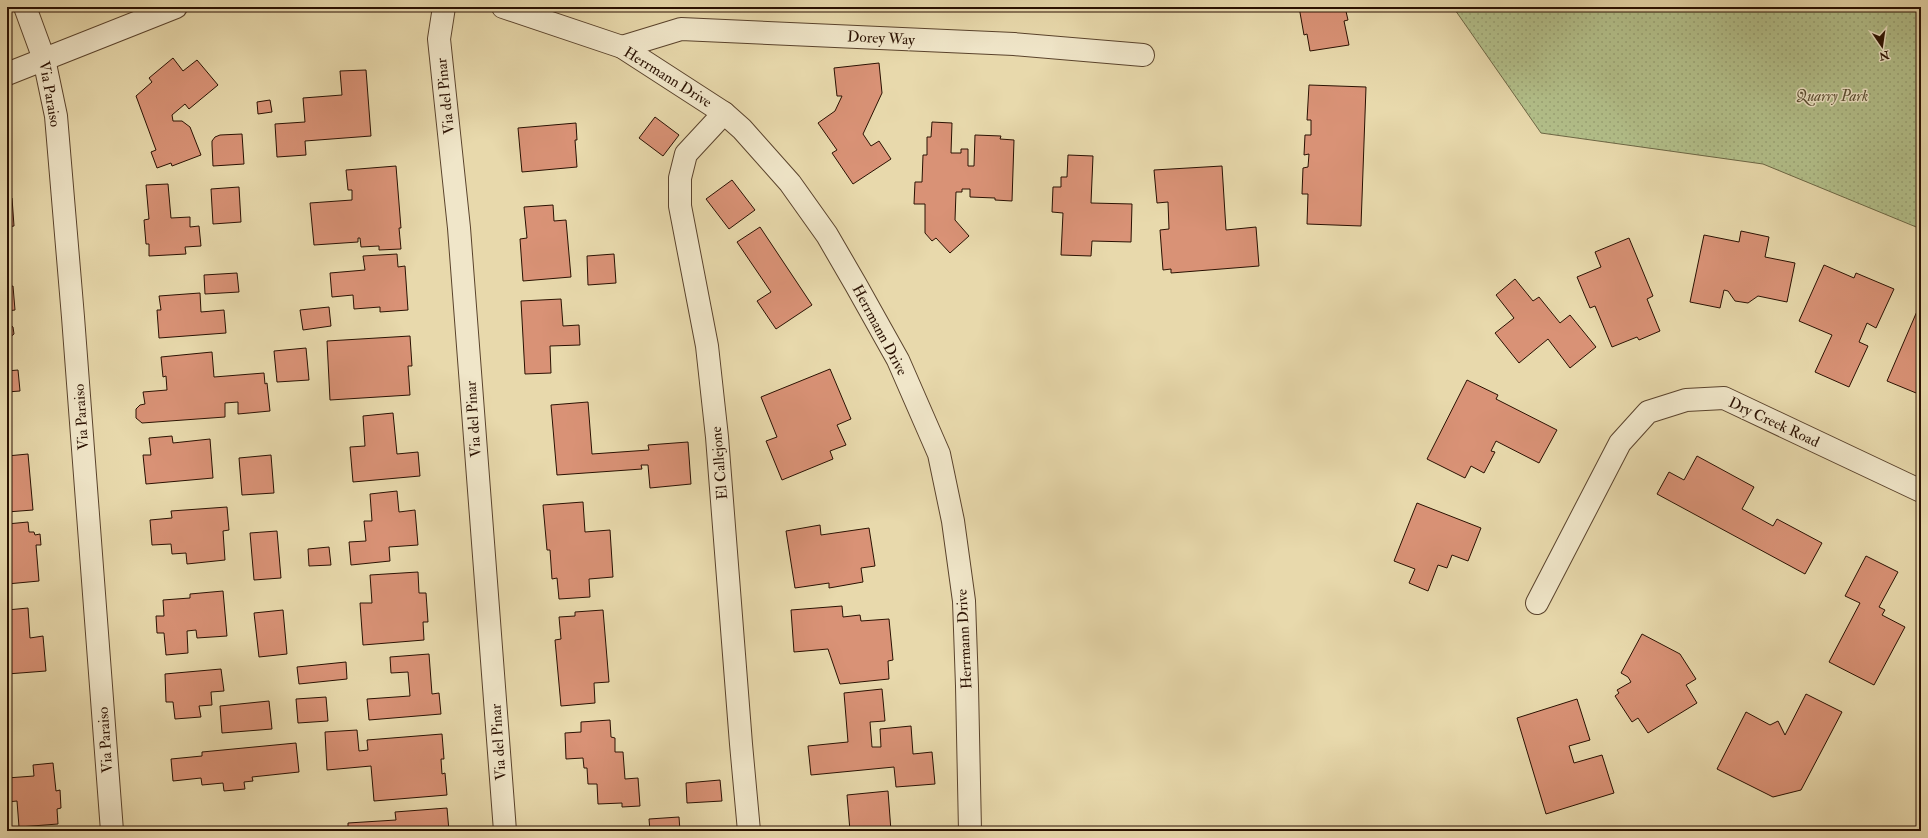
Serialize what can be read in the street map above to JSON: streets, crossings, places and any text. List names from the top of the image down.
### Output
{
  "streets": {
    "street": [
      "Dorey Way",
      "Herrmann Drive",
      "Via Paraiso",
      "Via del Pinar",
      "Dry Creek Road",
      "El Callejone"
    ]
  },
  "crossings": [
    ["Dorey Way", "Herrmann Drive"],
    ["Herrmann Drive", "El Callejone"]
  ],
  "parks": ["Quarry Park"],
  "north": "bottom"
}
